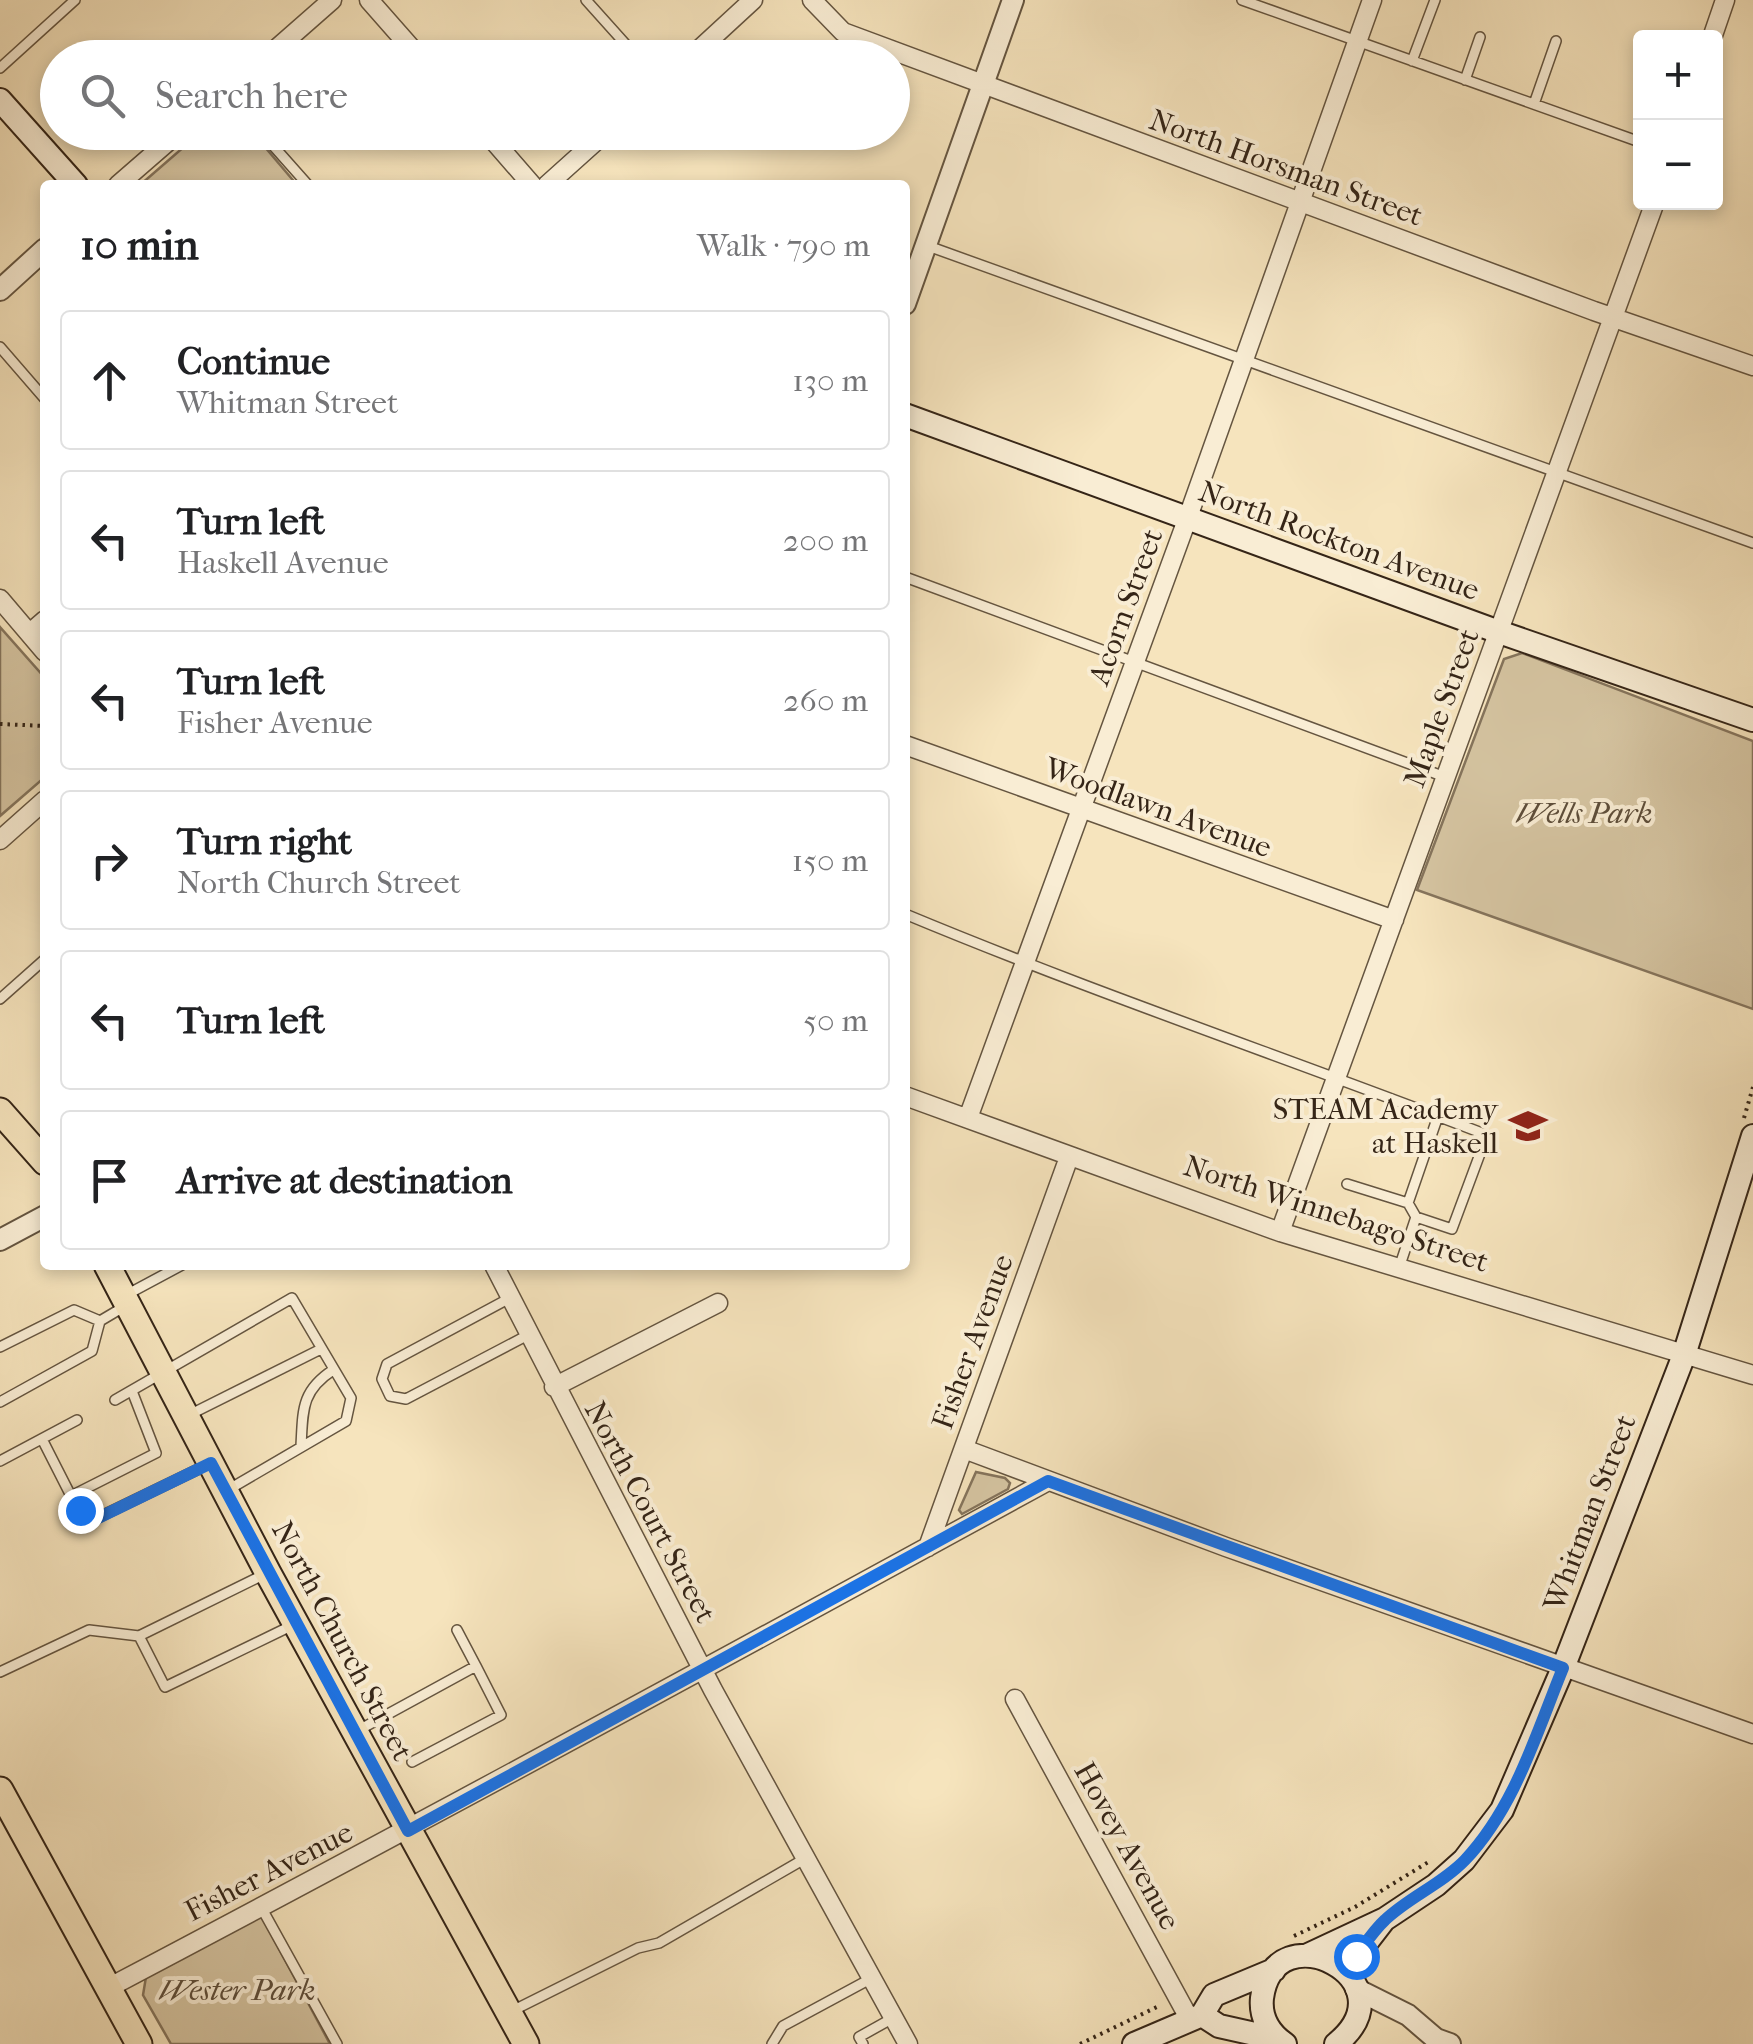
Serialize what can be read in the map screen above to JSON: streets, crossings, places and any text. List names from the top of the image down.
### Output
{
  "streets": {
    "main road": ["North Rockton Avenue", "Whitman Street", "North Church Street"],
    "street": [
      "North Horsman Street",
      "Acorn Street",
      "Maple Street",
      "Woodlawn Avenue",
      "North Winnebago Street",
      "Fisher Avenue",
      "North Court Street",
      "Hovey Avenue"
    ]
  },
  "crossings": [
    ["North Horsman Street", "Acorn Street"],
    ["North Horsman Street", "Maple Street"],
    ["North Rockton Avenue", "Acorn Street"],
    ["North Rockton Avenue", "Maple Street"],
    ["Acorn Street", "Woodlawn Avenue"],
    ["Acorn Street", "North Winnebago Street"],
    ["Maple Street", "Woodlawn Avenue"],
    ["Maple Street", "North Winnebago Street"],
    ["North Winnebago Street", "Fisher Avenue"],
    ["North Winnebago Street", "Whitman Street"],
    ["Fisher Avenue", "North Court Street"],
    ["Fisher Avenue", "North Church Street"]
  ],
  "parks": ["Wells Park", "Wester Park"],
  "places": {
    "school or university": ["STEAM Academy at Haskell"]
  },
  "page": {
    "map_buttons": ["+", "−"],
    "search": "Search here",
    "heading": ["10 min", "Walk · 790 m"],
    "list": [
      ["Continue", "Whitman Street", "130 m"],
      ["Turn left", "Haskell Avenue", "200 m"],
      ["Turn left", "Fisher Avenue", "260 m"],
      ["Turn right", "North Church Street", "150 m"],
      ["Turn left", "50 m"],
      "Arrive at destination"
    ]
  }
}
